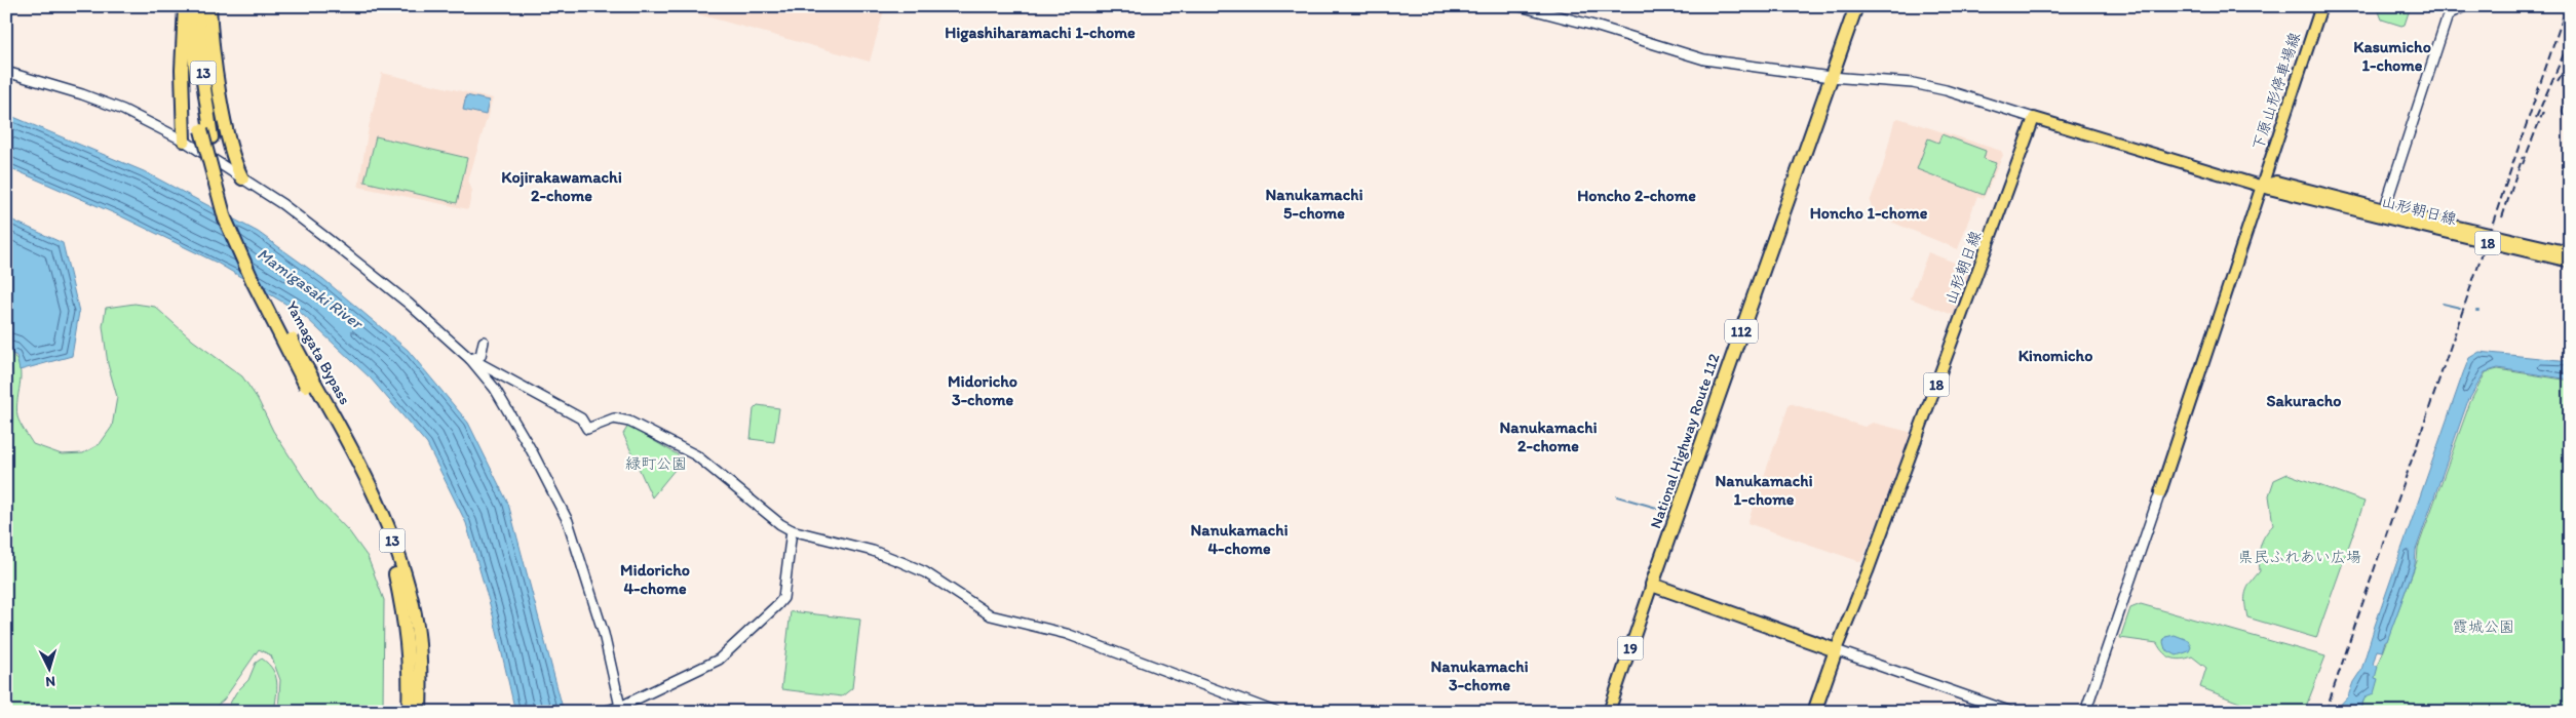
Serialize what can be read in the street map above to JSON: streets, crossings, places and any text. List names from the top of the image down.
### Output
{
  "streets": {
    "highway": [
      "13",
      "112",
      "Yamagata Bypass",
      "National Highway Route 112"
    ],
    "main road": [
      "下原山形停車場線",
      "山形朝日線",
      "18",
      "19"
    ]
  },
  "crossings": [
    ["下原山形停車場線", "山形朝日線"],
    ["National Highway Route 112", "19"]
  ],
  "districts": [
    "Higashiharamachi 1-chome",
    "Kasumicho 1-chome",
    "Kojirakawamachi 2-chome",
    "Nanukamachi 5-chome",
    "Honcho 2-chome",
    "Honcho 1-chome",
    "Kinomicho",
    "Midoricho 3-chome",
    "Sakuracho",
    "Nanukamachi 2-chome",
    "Nanukamachi 1-chome",
    "Nanukamachi 4-chome",
    "Midoricho 4-chome",
    "Nanukamachi 3-chome"
  ],
  "water": ["Mamigasaki River"],
  "parks": ["緑町公園", "県民ふれあい広場", "霞城公園"],
  "north": "bottom"
}
